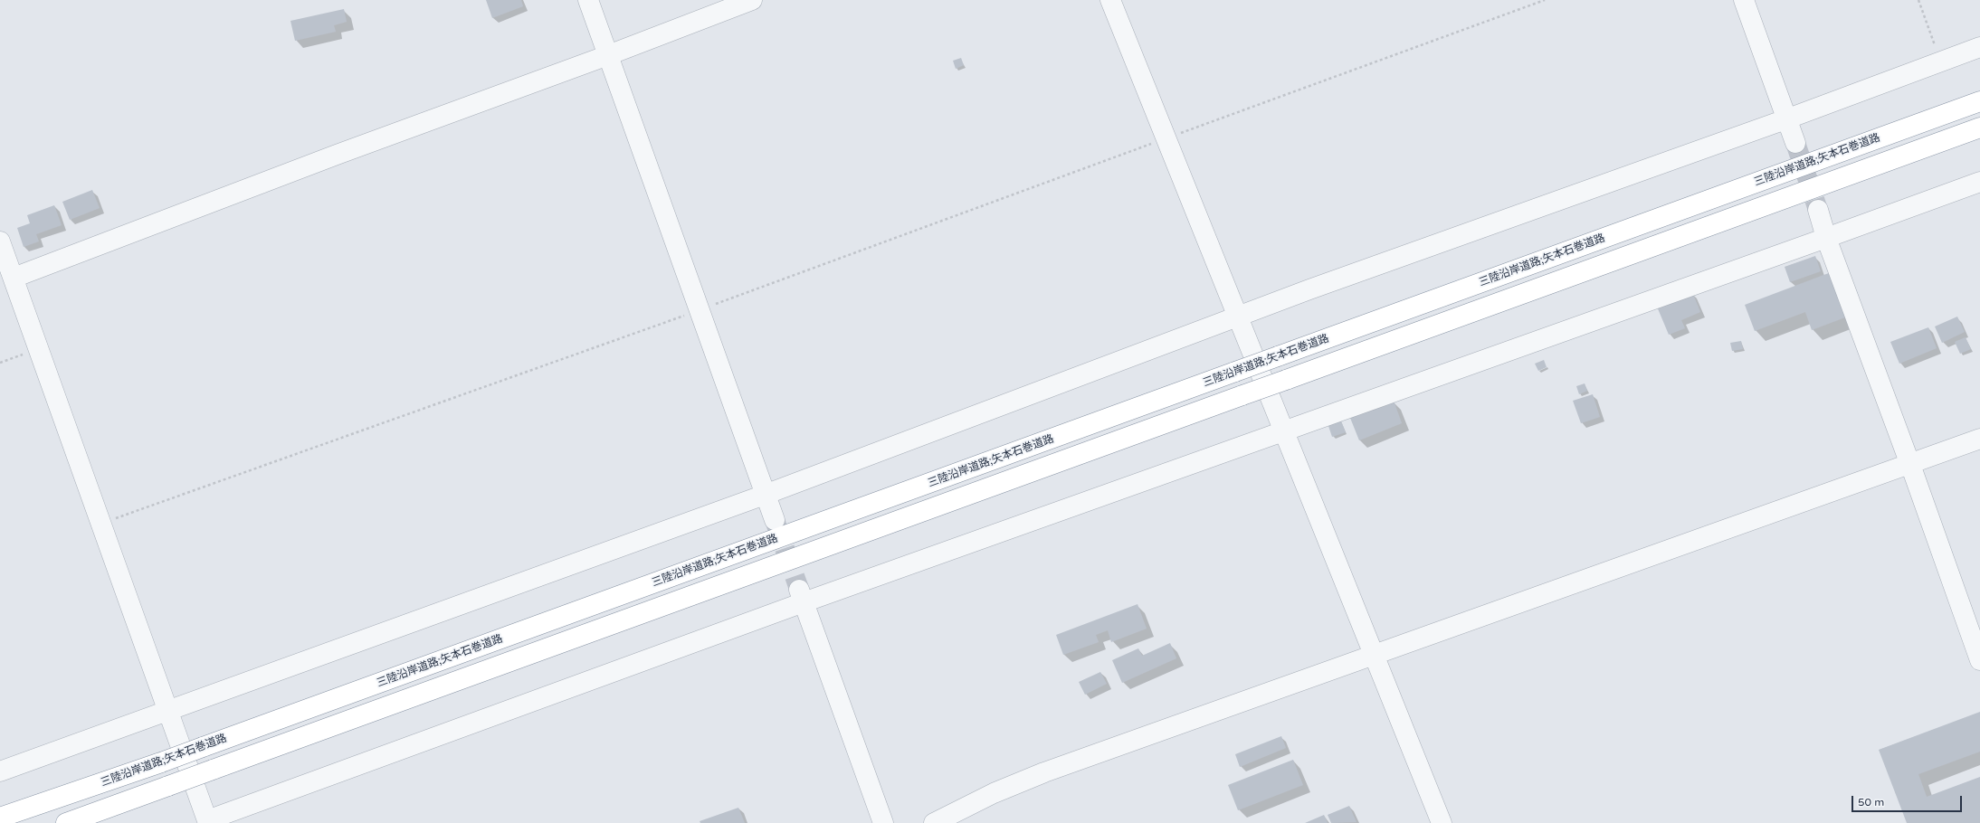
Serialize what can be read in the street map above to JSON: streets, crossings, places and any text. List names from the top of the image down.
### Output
{
  "streets": {
    "highway": ["三陸沿岸道路;矢本石巻道路"]
  },
  "scale_bar": "50 m"
}
